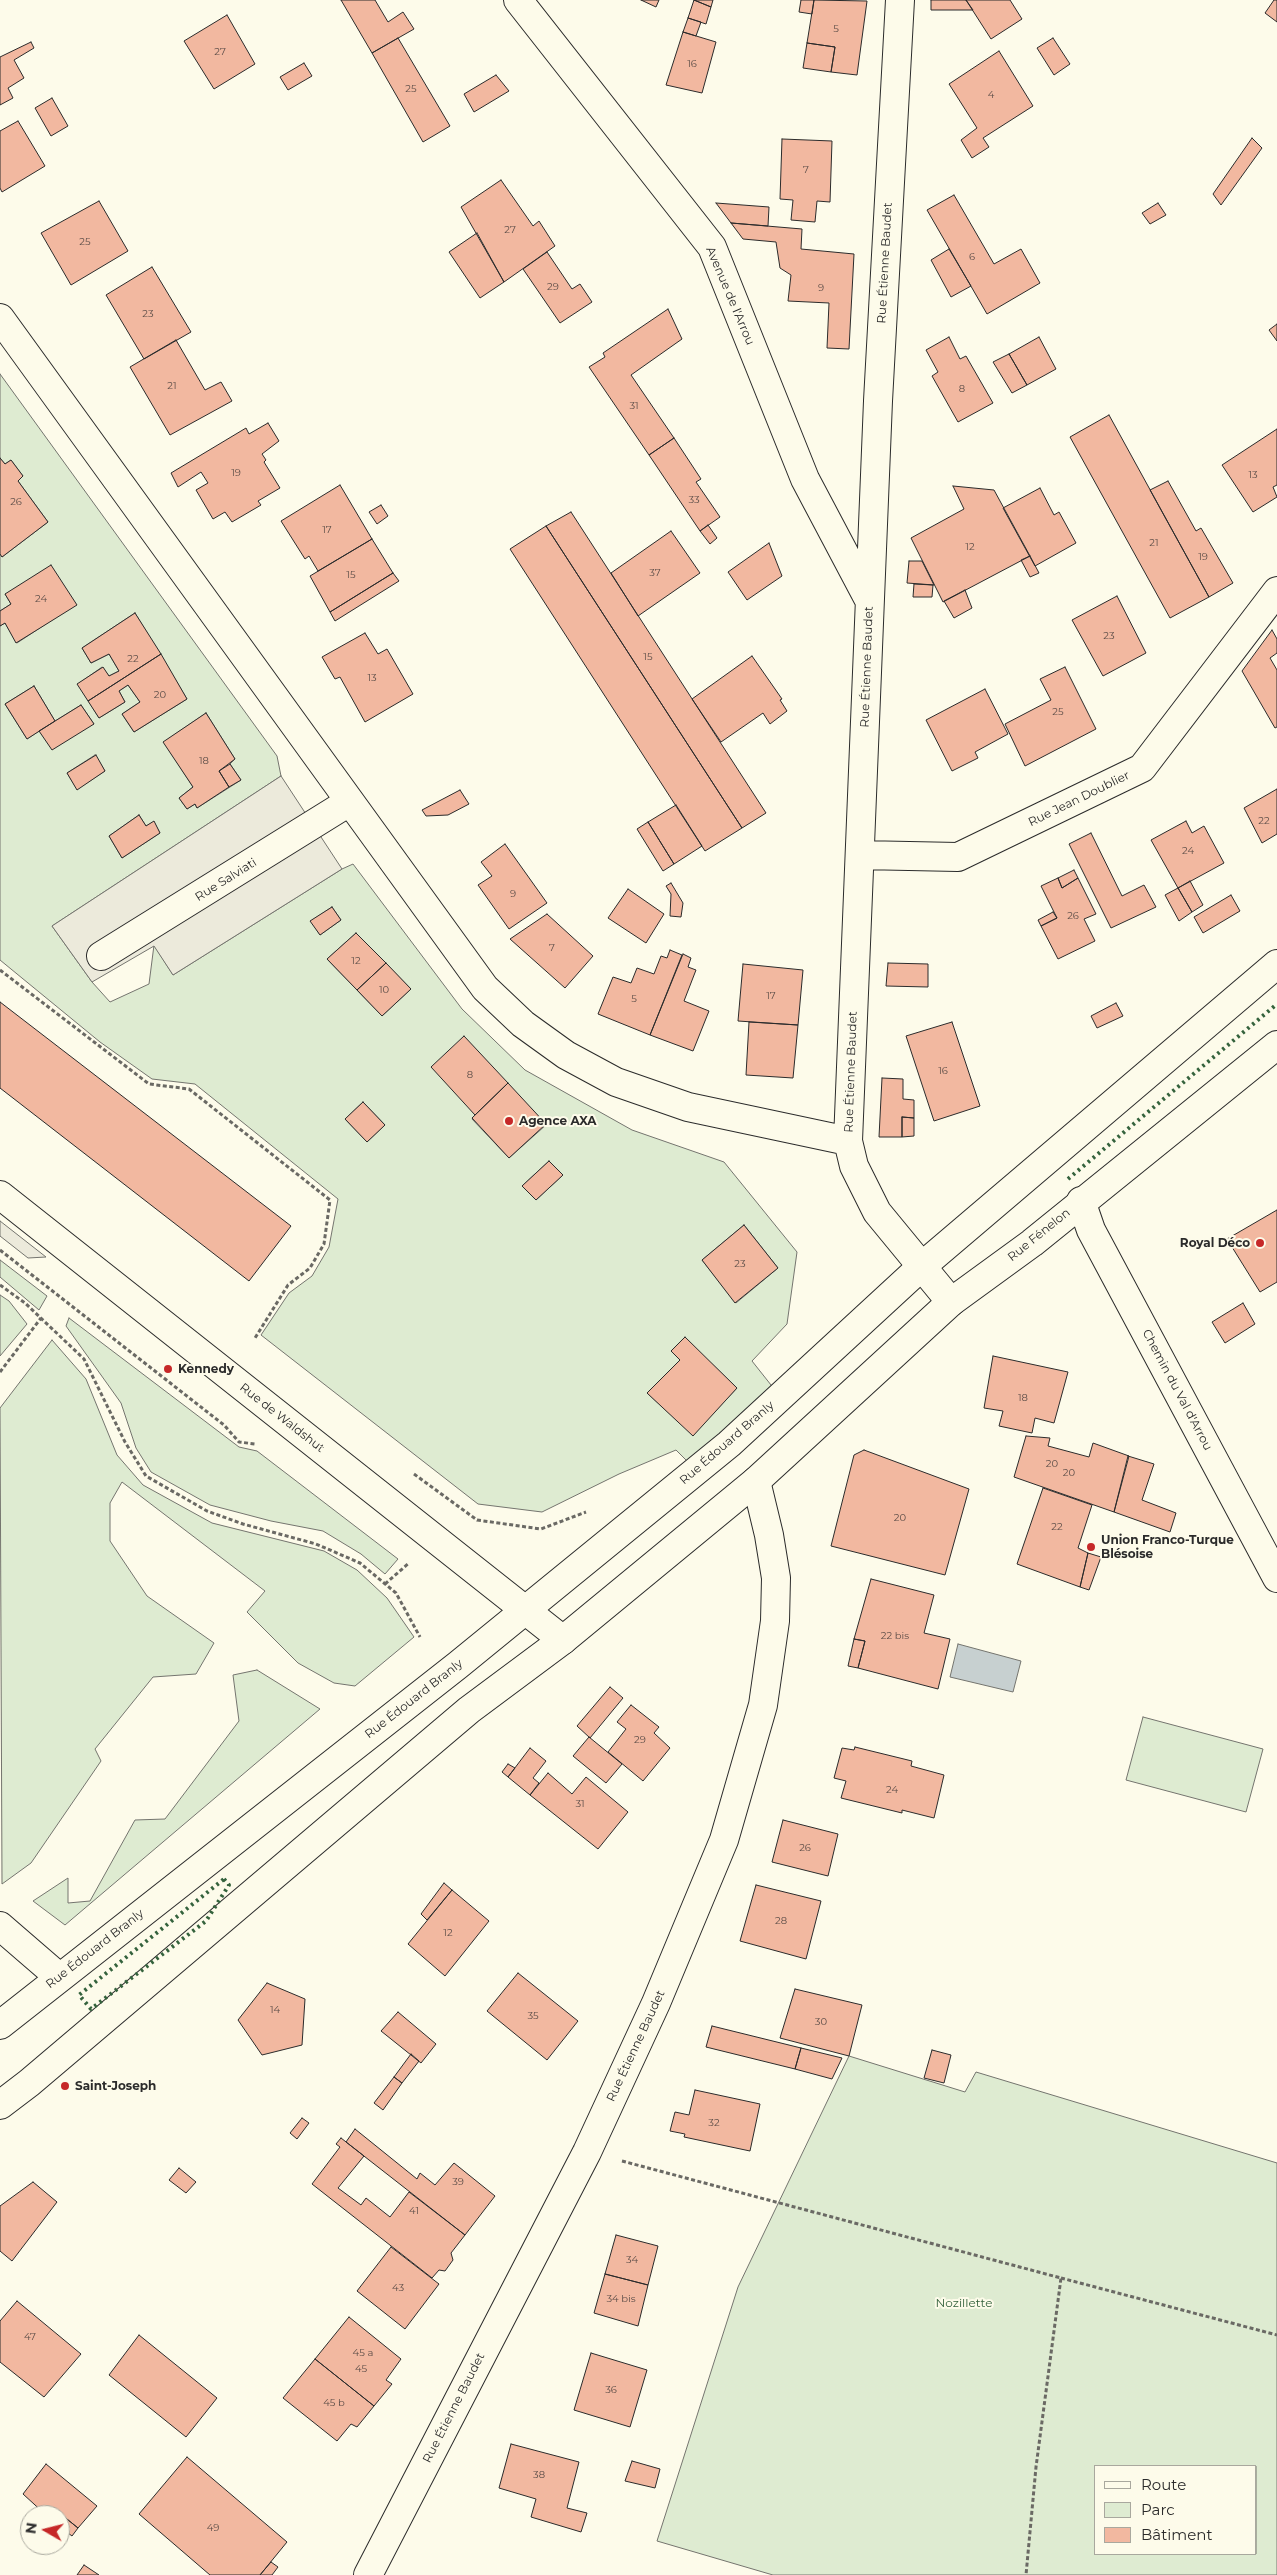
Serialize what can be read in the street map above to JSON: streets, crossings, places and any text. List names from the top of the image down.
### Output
{
  "streets": {
    "street": [
      "Rue Étienne Baudet",
      "Avenue de l'Arrou",
      "Rue Jean Doublier",
      "Rue Salviati",
      "Rue Fénelon",
      "Chemin du Val d'Arrou",
      "Rue de Waldshut",
      "Rue Édouard Branly"
    ]
  },
  "crossings": [
    ["Rue Étienne Baudet", "Avenue de l'Arrou"],
    ["Rue Étienne Baudet", "Rue Jean Doublier"],
    ["Rue Étienne Baudet", "Rue Fénelon"],
    ["Rue Étienne Baudet", "Rue Édouard Branly"],
    ["Rue Fénelon", "Chemin du Val d'Arrou"],
    ["Rue de Waldshut", "Rue Édouard Branly"]
  ],
  "parks": ["Nozillette"],
  "places": [
    "Agence AXA",
    "Royal Déco",
    "Kennedy",
    "Union Franco-Turque Blésoise",
    "Saint-Joseph"
  ],
  "house_numbers": [
    "5",
    "27",
    "16",
    "25",
    "4",
    "7",
    "27",
    "25",
    "6",
    "29",
    "9",
    "23",
    "21",
    "8",
    "31",
    "19",
    "13",
    "33",
    "26",
    "17",
    "21",
    "12",
    "19",
    "37",
    "15",
    "24",
    "23",
    "15",
    "22",
    "13",
    "20",
    "25",
    "18",
    "22",
    "24",
    "9",
    "26",
    "7",
    "12",
    "10",
    "17",
    "5",
    "16",
    "8",
    "23",
    "18",
    "20",
    "20",
    "20",
    "22",
    "22 bis",
    "29",
    "24",
    "31",
    "26",
    "28",
    "12",
    "14",
    "35",
    "30",
    "32",
    "39",
    "41",
    "34",
    "43",
    "34 bis",
    "47",
    "45 a",
    "45",
    "36",
    "45 b",
    "38",
    "49"
  ],
  "legend": ["Route", "Parc", "Bâtiment"],
  "north": "left"
}
